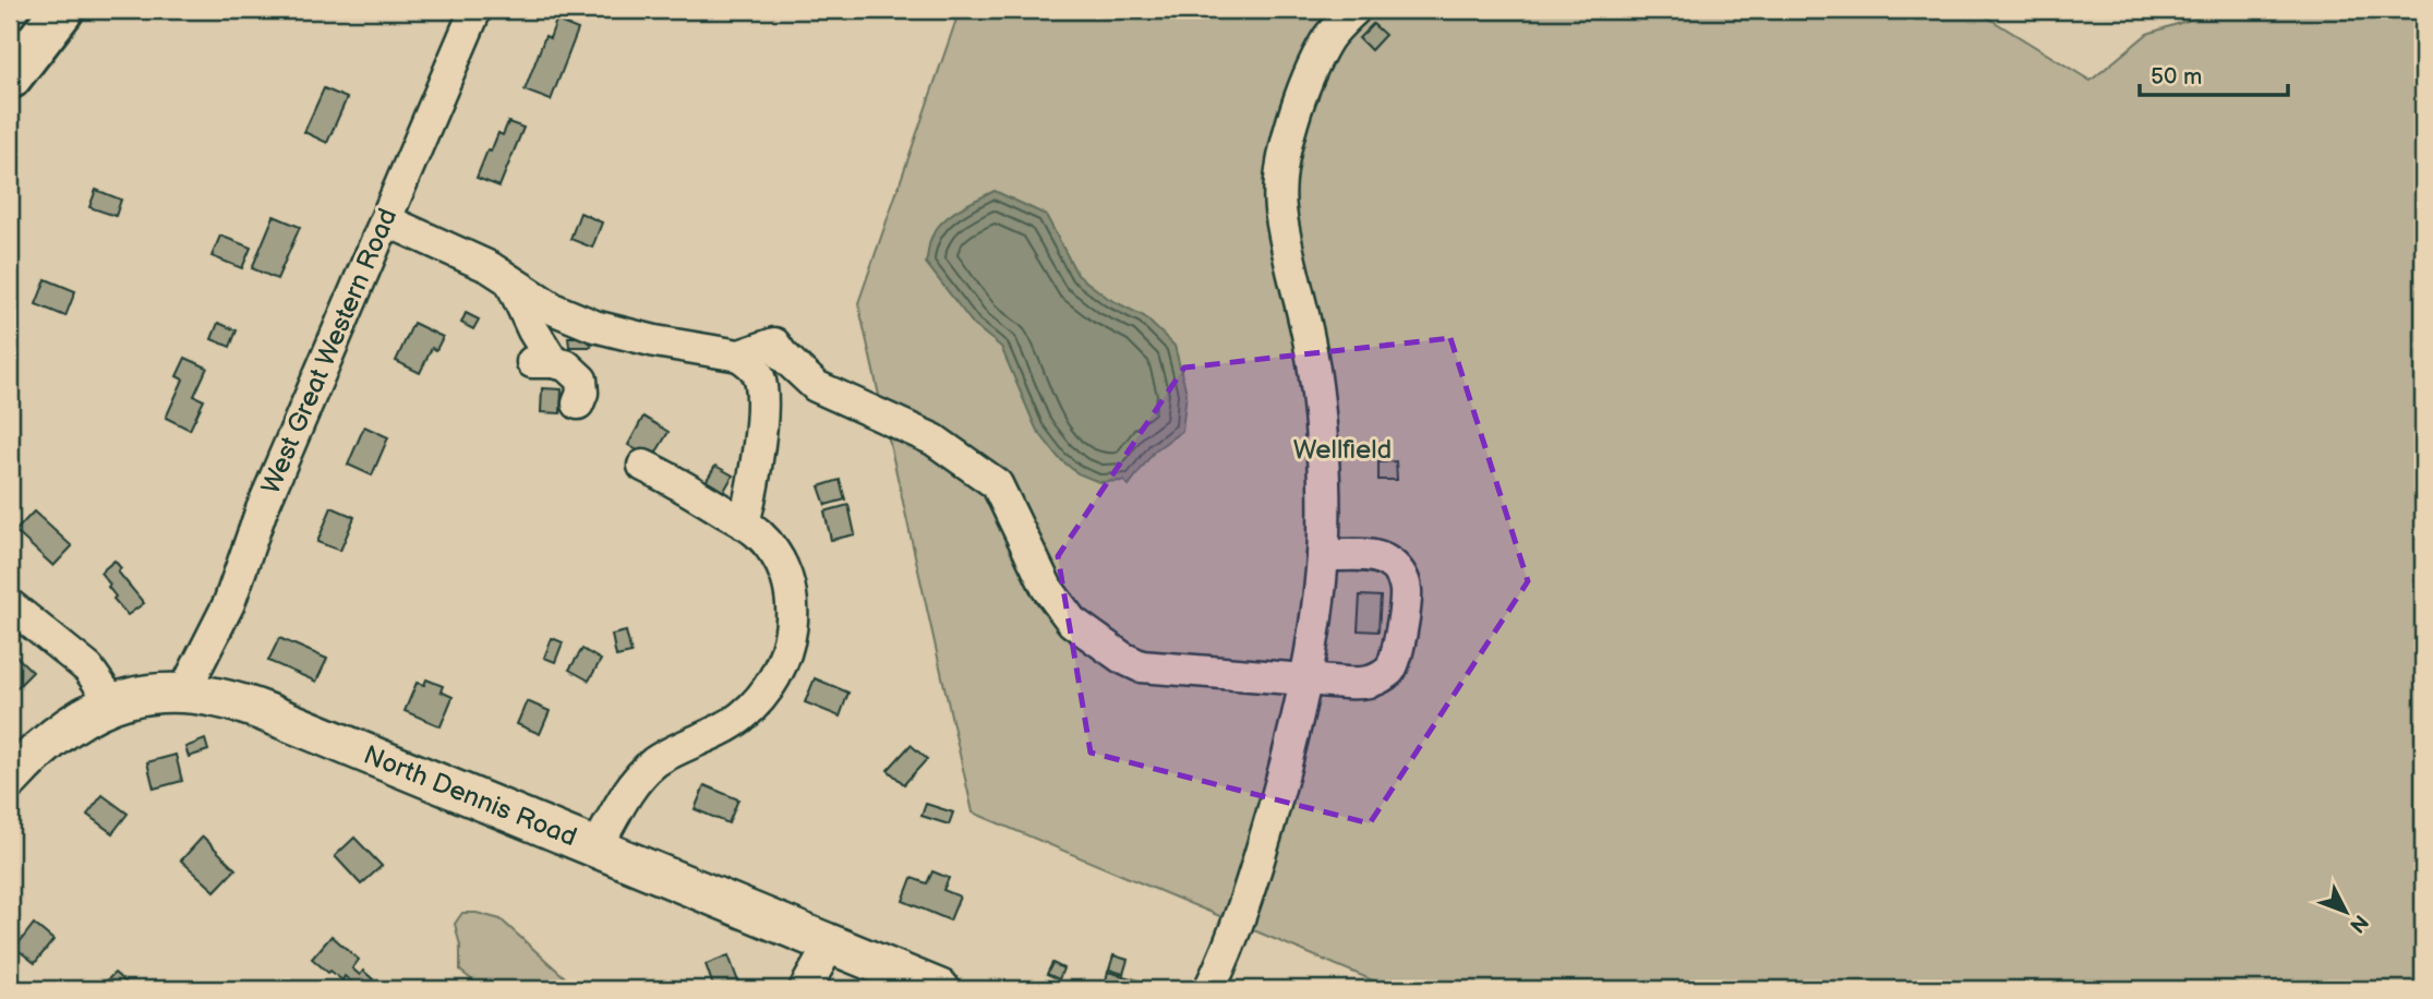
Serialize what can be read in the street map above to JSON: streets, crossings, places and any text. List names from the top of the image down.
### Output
{
  "streets": {
    "main road": ["North Dennis Road"],
    "street": ["West Great Western Road"]
  },
  "crossings": [
    ["West Great Western Road", "North Dennis Road"]
  ],
  "parks": ["Wellfield"],
  "scale_bar": "50 m",
  "north": "bottom right"
}
